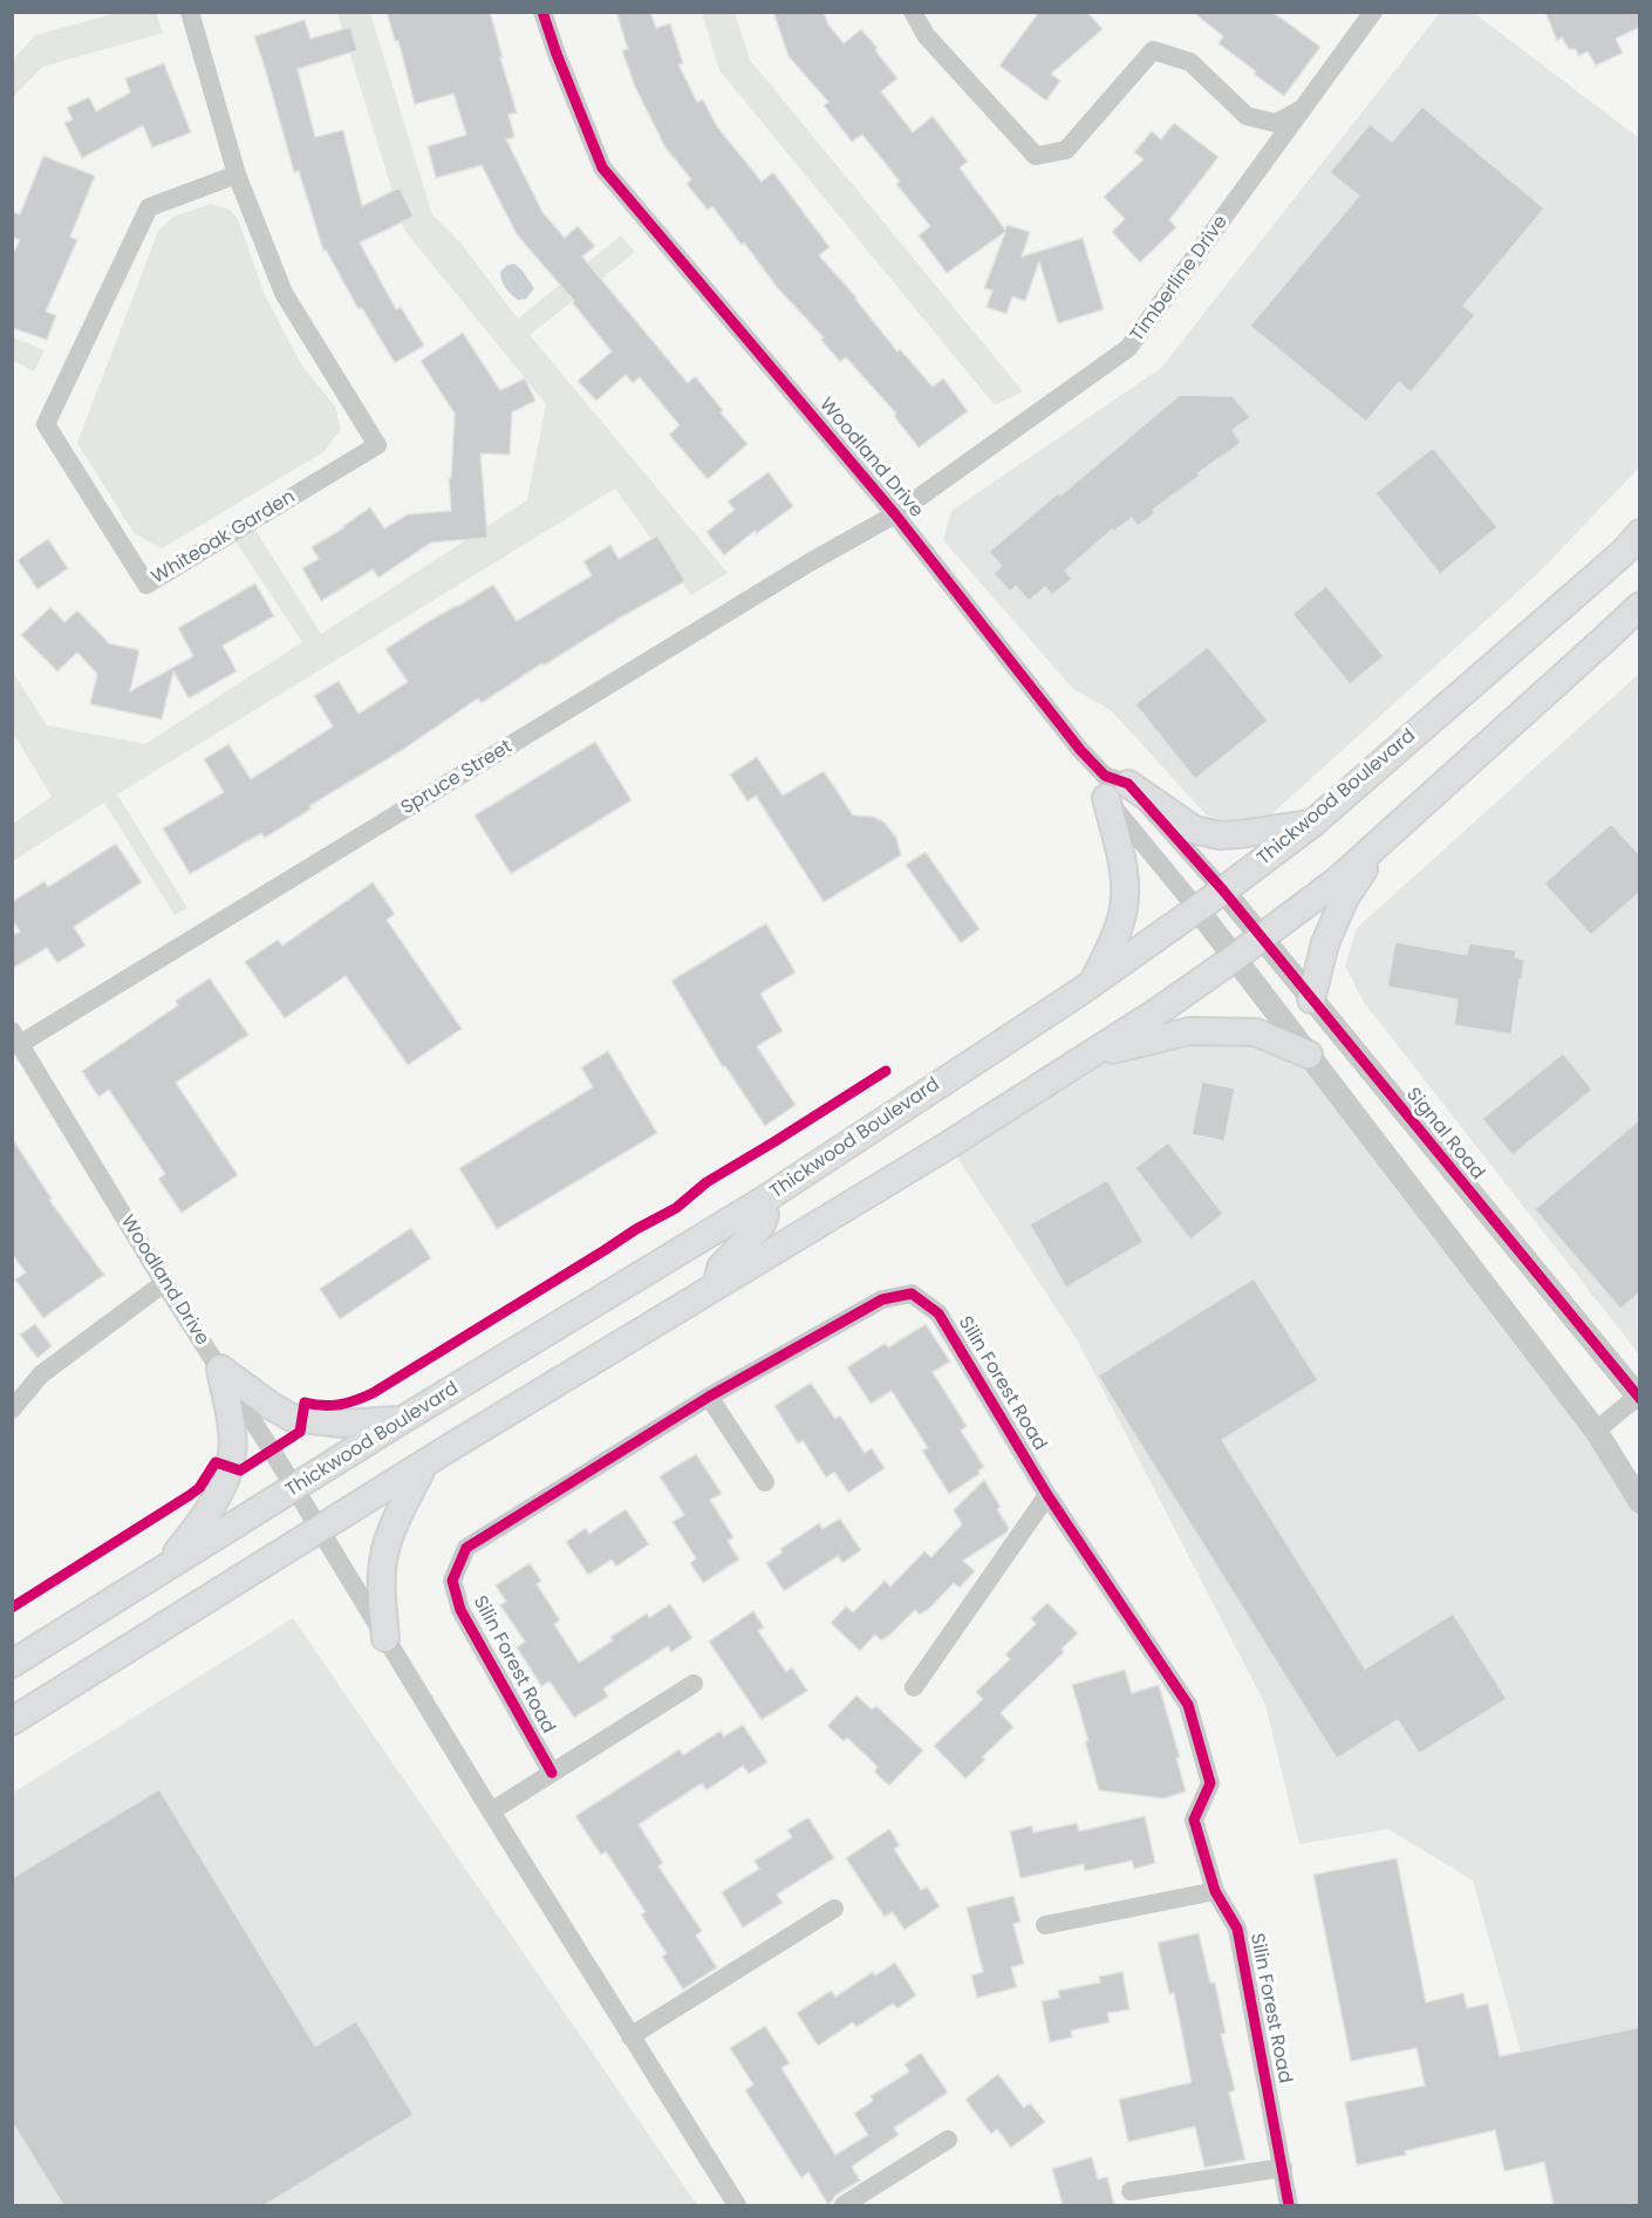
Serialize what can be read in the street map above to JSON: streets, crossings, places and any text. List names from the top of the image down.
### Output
{
  "streets": {
    "main road": ["Thickwood Boulevard"],
    "street": [
      "Timberline Drive",
      "Woodland Drive",
      "Whiteoak Garden",
      "Spruce Street",
      "Signal Road",
      "Silin Forest Road"
    ]
  },
  "crossings": [
    ["Timberline Drive", "Woodland Drive"],
    ["Timberline Drive", "Spruce Street"],
    ["Woodland Drive", "Spruce Street"],
    ["Woodland Drive", "Thickwood Boulevard"],
    ["Woodland Drive", "Signal Road"],
    ["Thickwood Boulevard", "Signal Road"]
  ]
}
